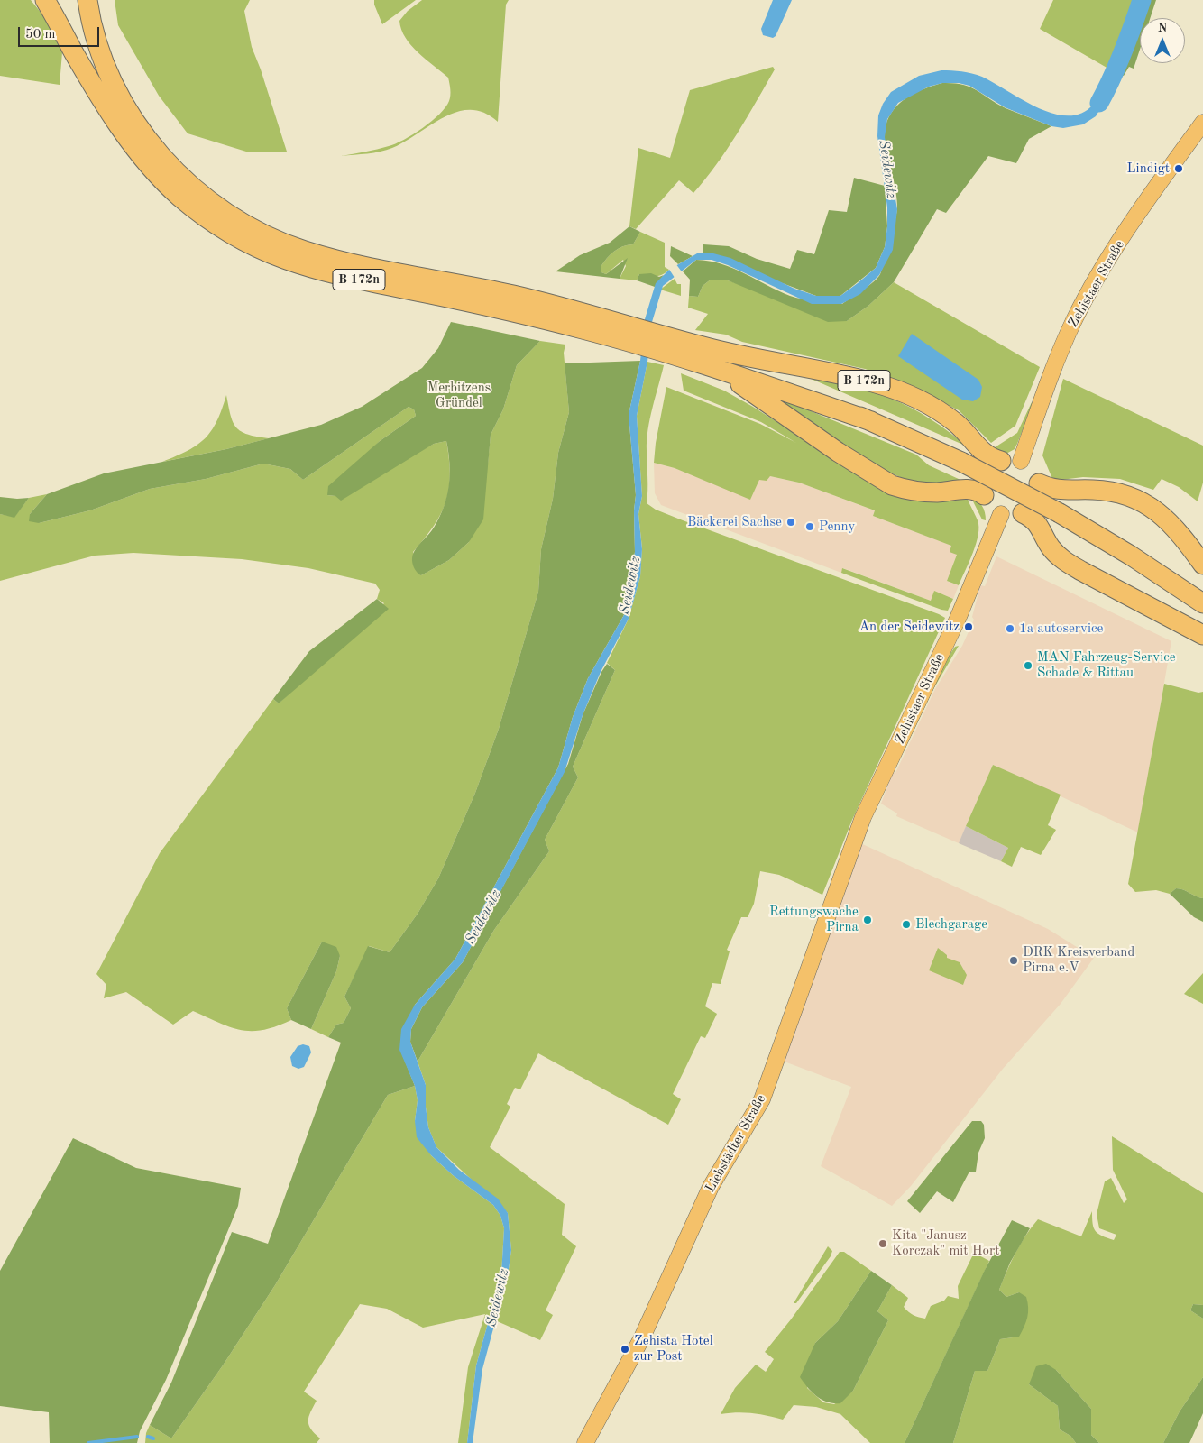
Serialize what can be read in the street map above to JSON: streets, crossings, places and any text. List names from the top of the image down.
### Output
{
  "streets": {
    "highway": ["B 172n"],
    "main road": ["Zehistaer Straße", "Liebstädter Straße"]
  },
  "crossings": [
    ["B 172n", "Zehistaer Straße"],
    ["Zehistaer Straße", "Liebstädter Straße"]
  ],
  "water": ["Seidewitz"],
  "parks": ["Merbitzens Gründel"],
  "places": [
    "Lindigt",
    "Bäckerei Sachse",
    "Penny",
    "An der Seidewitz",
    "1a autoservice",
    "MAN Fahrzeug-Service Schade & Rittau",
    "Rettungswache Pirna",
    "Blechgarage",
    "DRK Kreisverband Pirna e.V",
    "Kita \"Janusz Korczak\" mit Hort",
    "Zehista Hotel zur Post"
  ],
  "scale_bar": "50 m",
  "north": "top"
}
